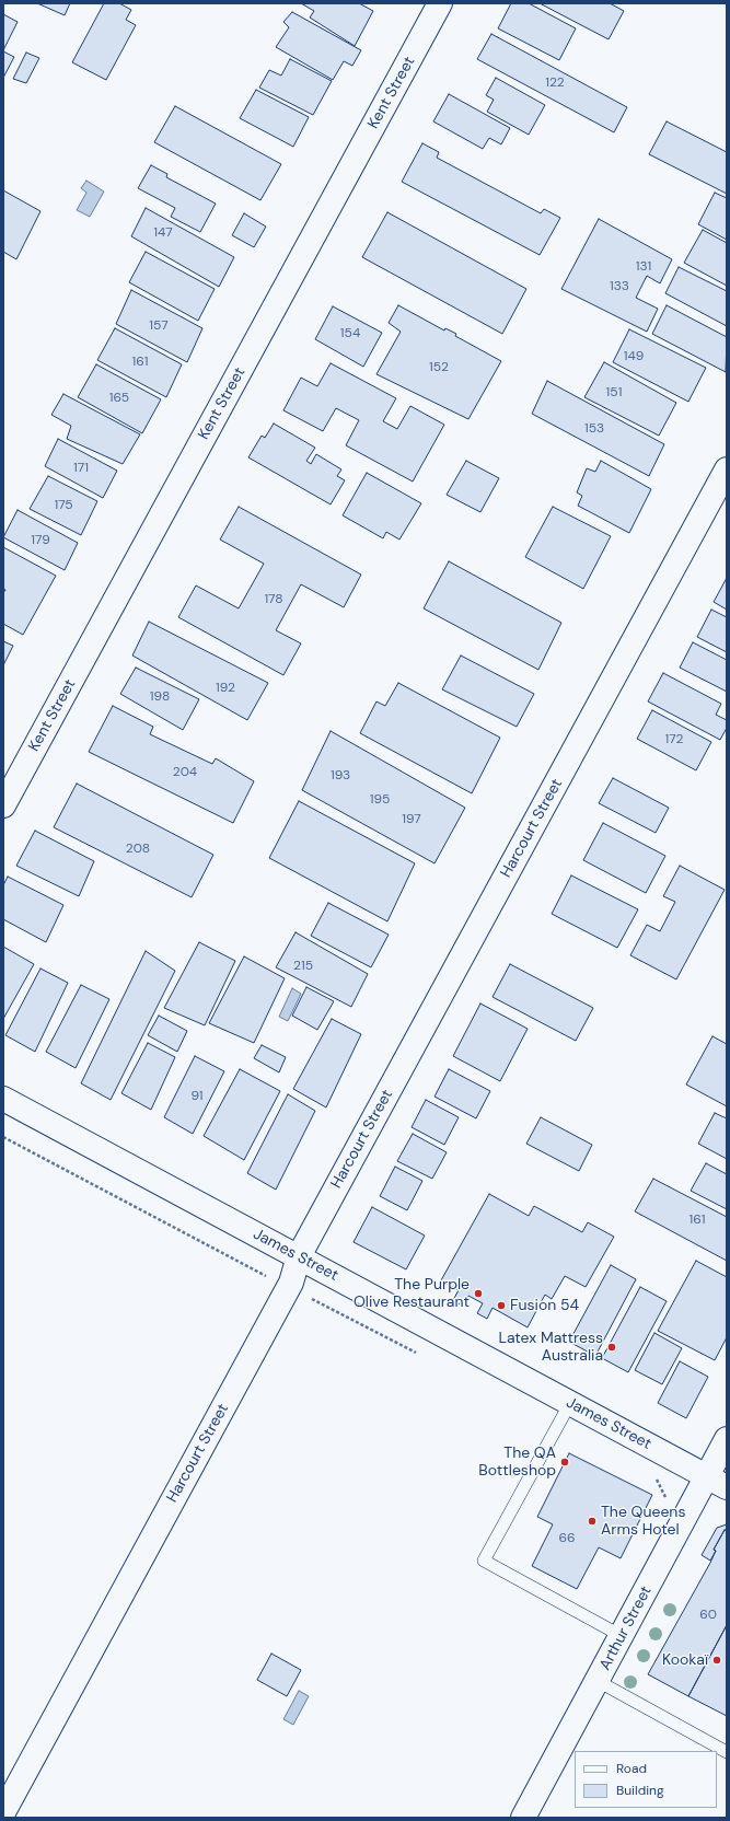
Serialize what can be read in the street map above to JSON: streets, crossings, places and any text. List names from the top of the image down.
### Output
{
  "streets": {
    "street": [
      "Kent Street",
      "Harcourt Street",
      "James Street",
      "Arthur Street"
    ]
  },
  "crossings": [
    ["Harcourt Street", "James Street"],
    ["James Street", "Arthur Street"]
  ],
  "places": [
    "The Purple Olive Restaurant",
    "Fusion 54",
    "Latex Mattress Australia",
    "The QA Bottleshop",
    "The Queens Arms Hotel",
    "Kookaï"
  ],
  "house_numbers": [
    "122",
    "147",
    "131",
    "133",
    "157",
    "154",
    "149",
    "161",
    "152",
    "151",
    "165",
    "153",
    "171",
    "175",
    "179",
    "178",
    "192",
    "198",
    "172",
    "204",
    "193",
    "195",
    "197",
    "208",
    "215",
    "91",
    "161",
    "66",
    "60"
  ],
  "legend": ["Road", "Building"]
}
